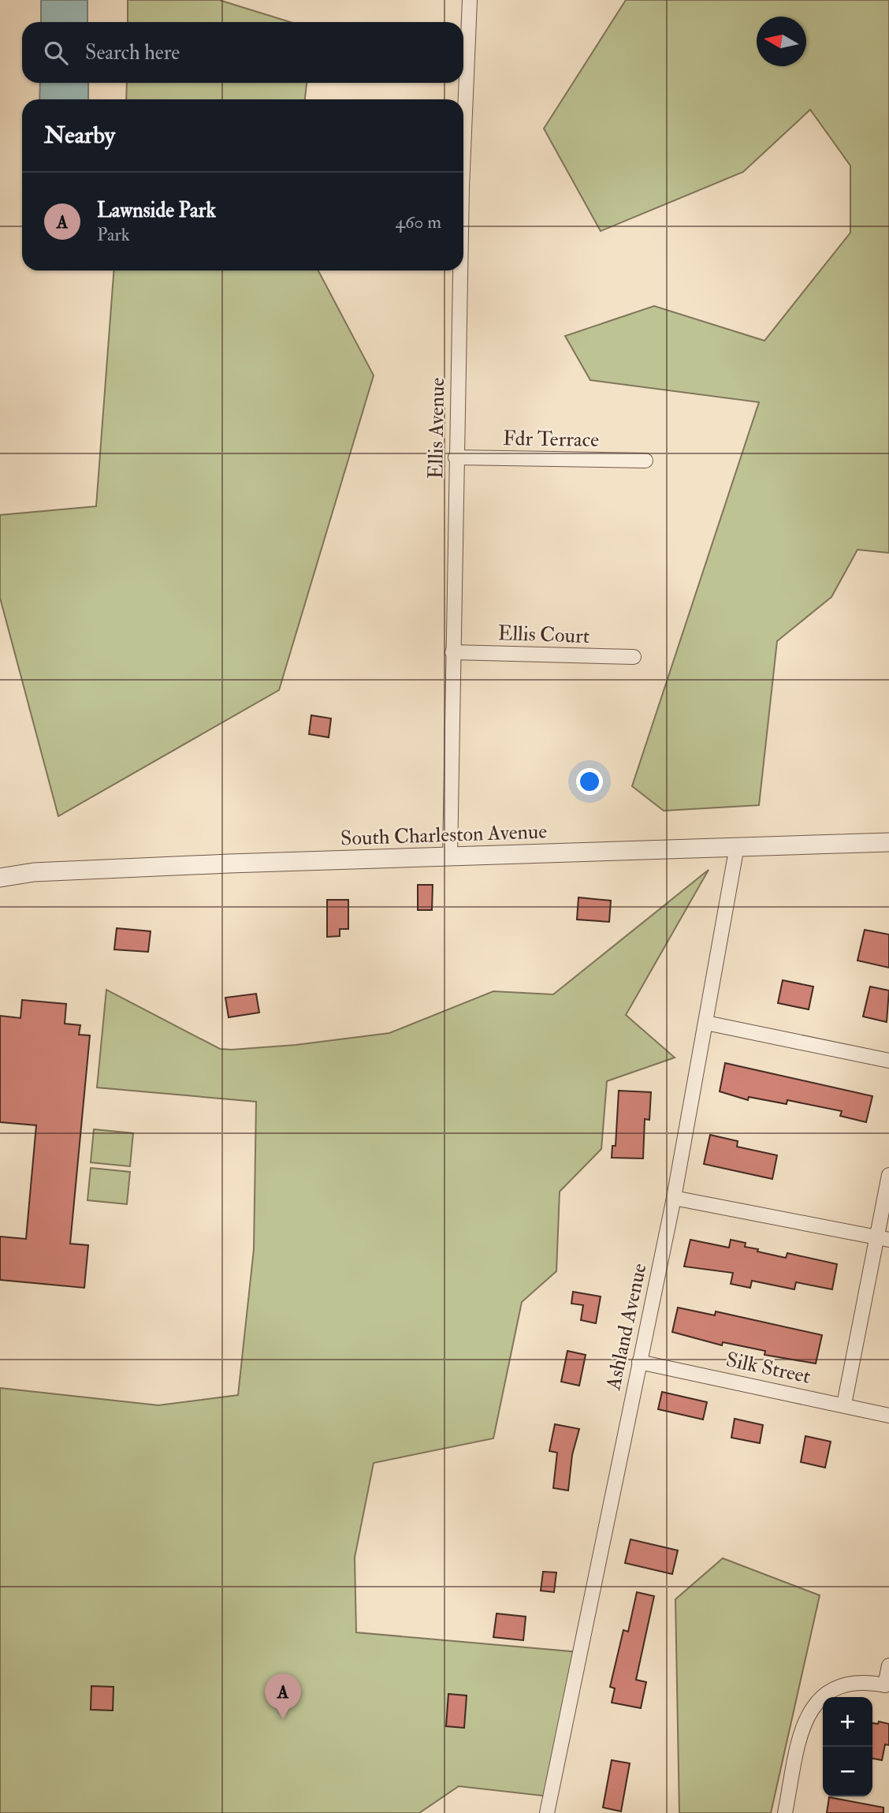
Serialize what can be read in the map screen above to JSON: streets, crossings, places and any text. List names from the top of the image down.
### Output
{
  "streets": {
    "street": [
      "Ellis Avenue",
      "Fdr Terrace",
      "Ellis Court",
      "South Charleston Avenue",
      "Ashland Avenue",
      "Silk Street"
    ]
  },
  "crossings": [
    ["Ellis Avenue", "Fdr Terrace"],
    ["Ellis Avenue", "Ellis Court"],
    ["Ellis Avenue", "South Charleston Avenue"],
    ["South Charleston Avenue", "Ashland Avenue"],
    ["Ashland Avenue", "Silk Street"]
  ],
  "north": "left",
  "page": {
    "search": "Search here",
    "heading": "Nearby",
    "list": [
      {
        "mark": "A",
        "name": "Lawnside Park",
        "note": "Park",
        "value": "460 m"
      }
    ],
    "pins": "A",
    "map_buttons": ["+", "−"]
  }
}
